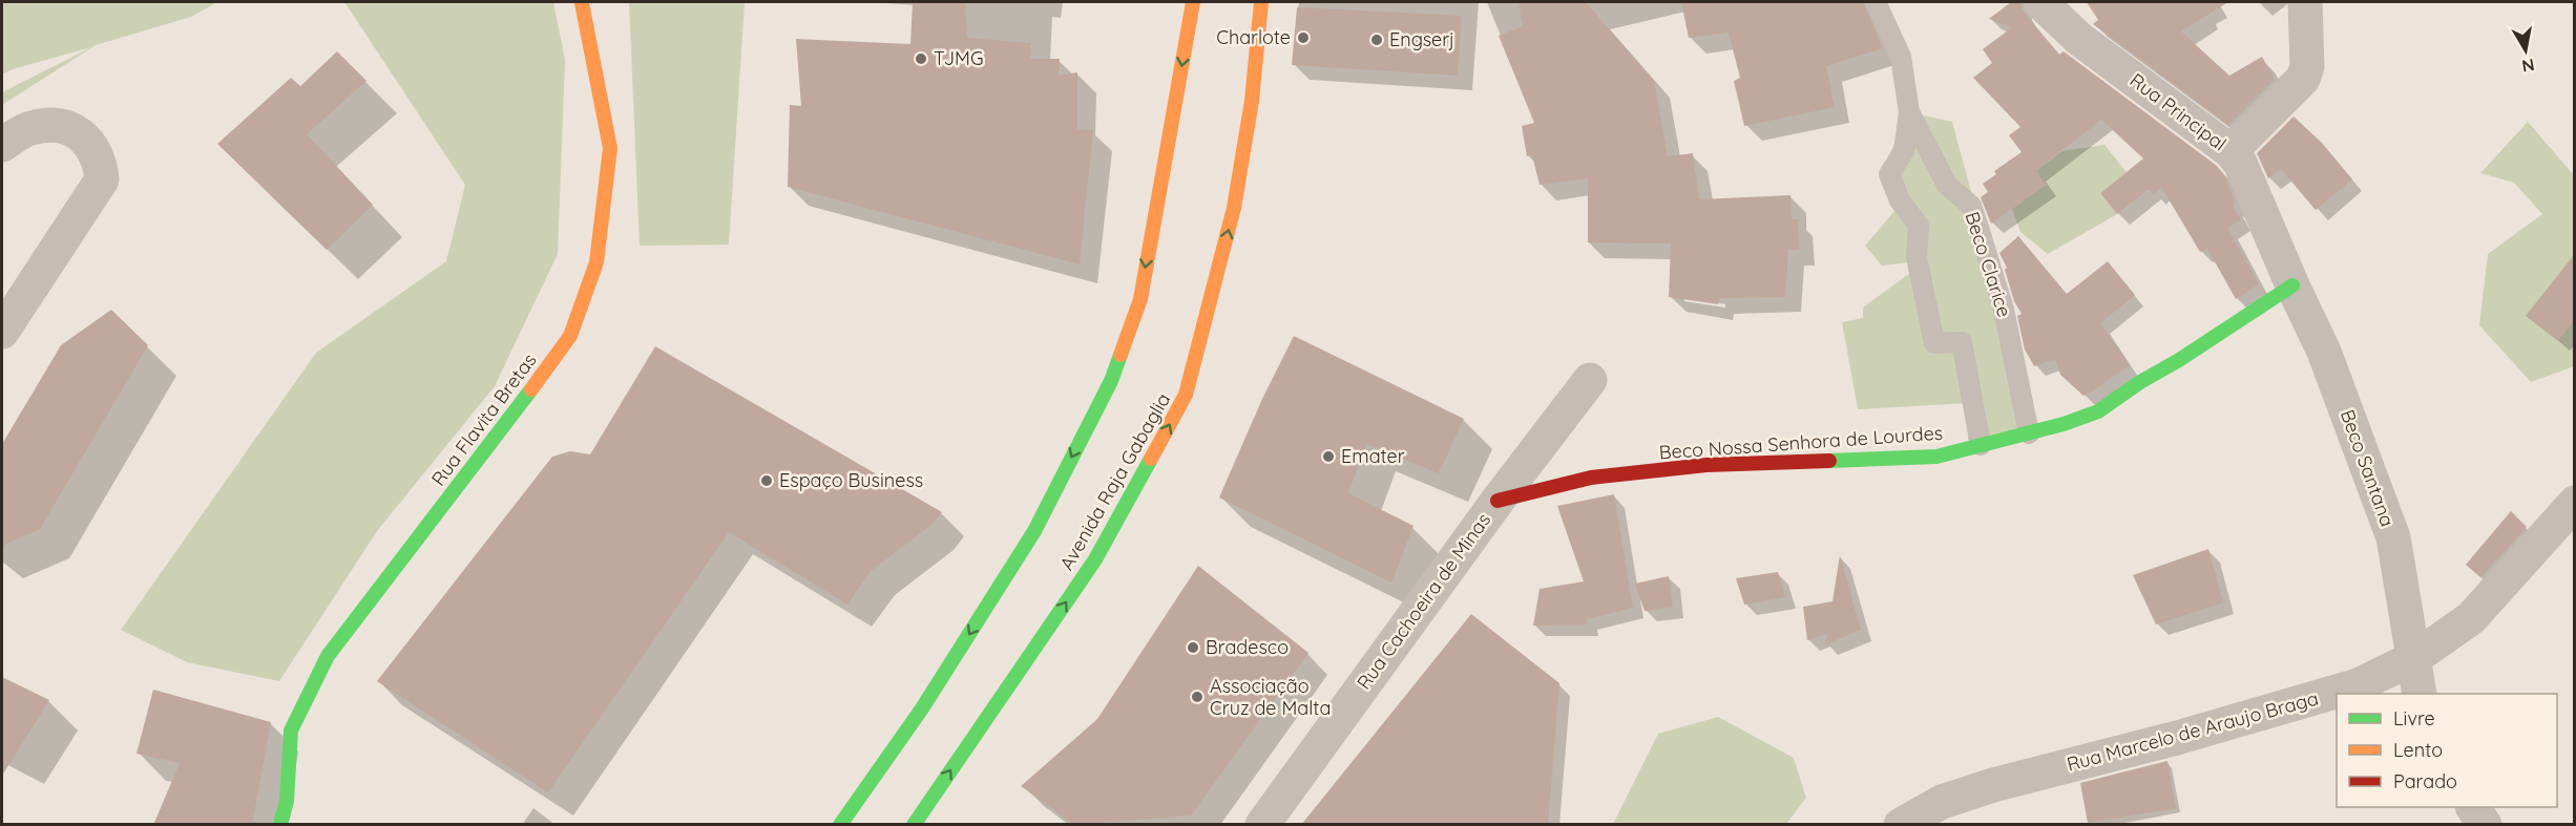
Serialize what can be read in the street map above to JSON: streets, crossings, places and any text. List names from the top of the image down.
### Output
{
  "streets": {
    "main road": ["Rua Flavita Bretas", "Beco Nossa Senhora de Lourdes", "Avenida Raja Gabaglia"],
    "street": [
      "Rua Principal",
      "Beco Santana",
      "Rua Cachoeira de Minas",
      "Rua Marcelo de Araujo Braga"
    ],
    "lane": ["Beco Clarice"]
  },
  "crossings": [
    ["Rua Principal", "Beco Nossa Senhora de Lourdes"],
    ["Rua Principal", "Beco Santana"],
    ["Beco Clarice", "Beco Nossa Senhora de Lourdes"],
    ["Beco Nossa Senhora de Lourdes", "Beco Santana"],
    ["Beco Nossa Senhora de Lourdes", "Rua Cachoeira de Minas"],
    ["Beco Santana", "Rua Marcelo de Araujo Braga"]
  ],
  "places": [
    "Charlote",
    "Engserj",
    "TJMG",
    "Emater",
    "Espaço Business",
    "Bradesco",
    "Associação Cruz de Malta"
  ],
  "legend": ["Livre", "Lento", "Parado"],
  "north": "bottom"
}
